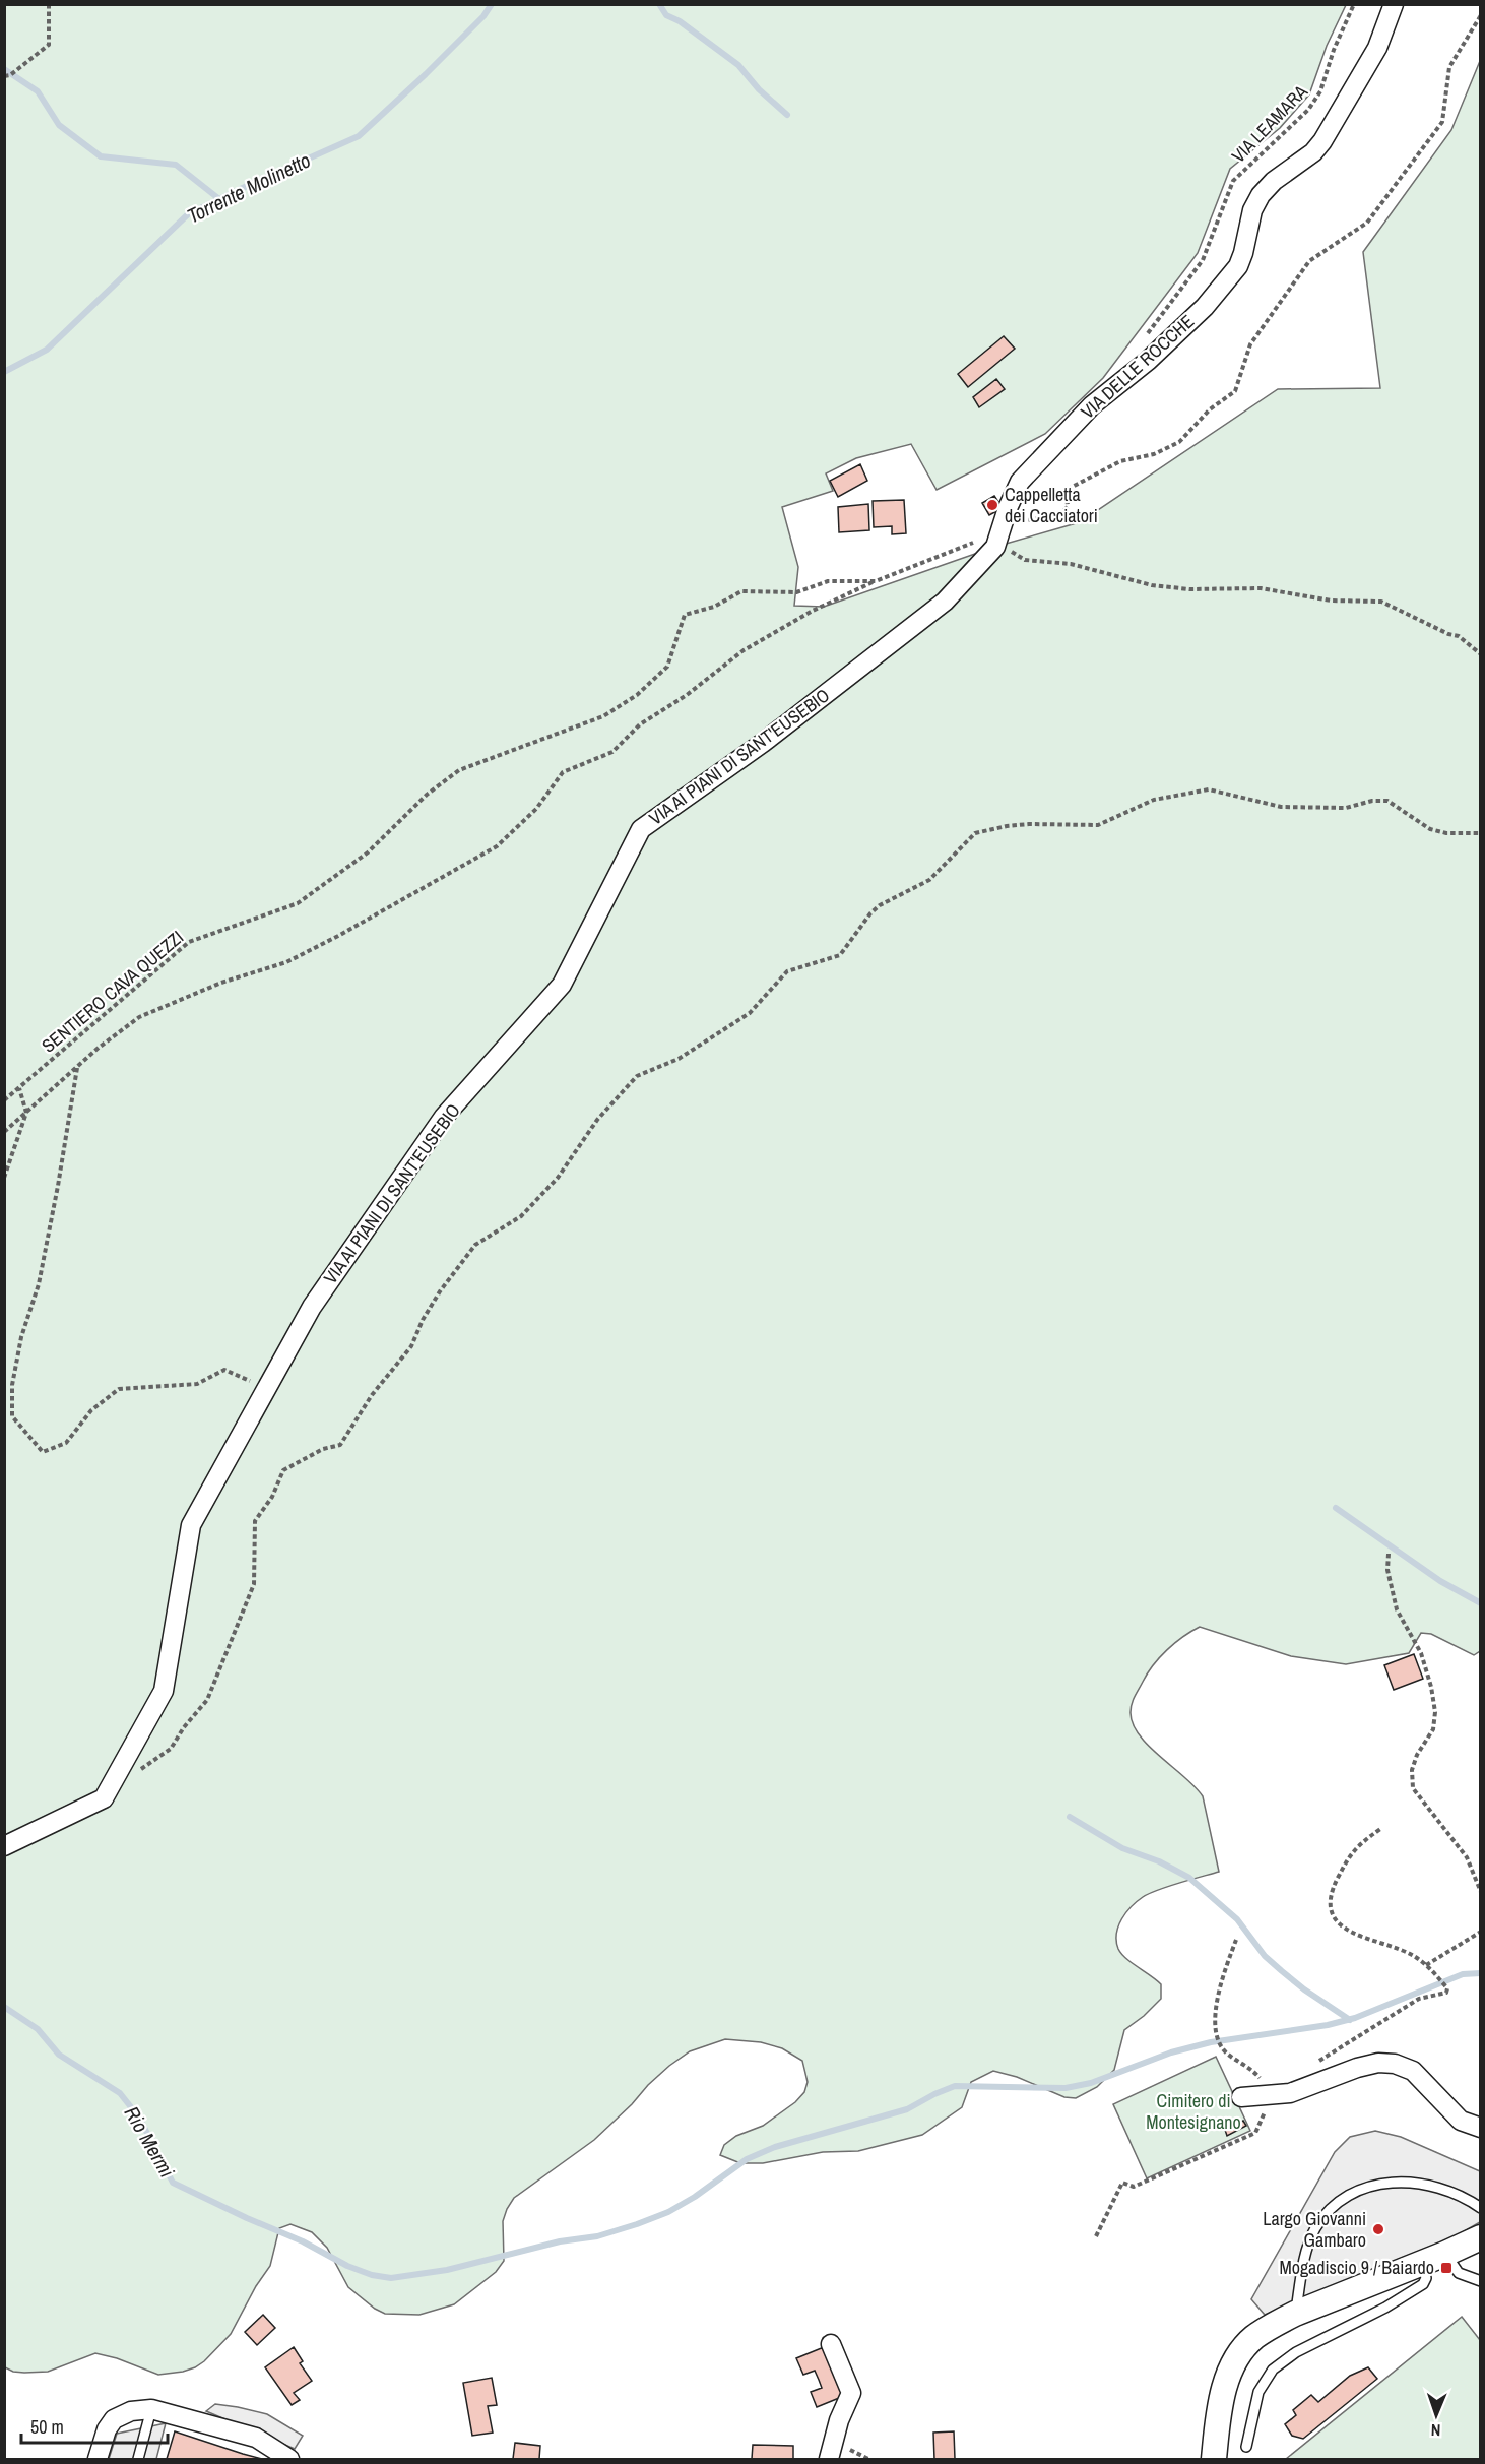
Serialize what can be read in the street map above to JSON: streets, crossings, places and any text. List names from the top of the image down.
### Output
{
  "streets": {
    "street": ["VIA DELLE ROCCHE", "VIA AI PIANI DI SANT'EUSEBIO"],
    "path": ["VIA LEAMARA", "SENTIERO CAVA QUEZZI"]
  },
  "crossings": [
    ["VIA DELLE ROCCHE", "VIA AI PIANI DI SANT'EUSEBIO"],
    ["VIA DELLE ROCCHE", "SENTIERO CAVA QUEZZI"],
    ["VIA AI PIANI DI SANT'EUSEBIO", "SENTIERO CAVA QUEZZI"]
  ],
  "water": ["Torrente Molinetto", "Rio Mermi"],
  "parks": ["Cimitero di Montesignano"],
  "places": {
    "other": ["Cappelletta dei Cacciatori", "Largo Giovanni Gambaro"],
    "transit": ["Mogadiscio 9 / Baiardo"]
  },
  "scale_bar": "50 m",
  "north": "bottom"
}
